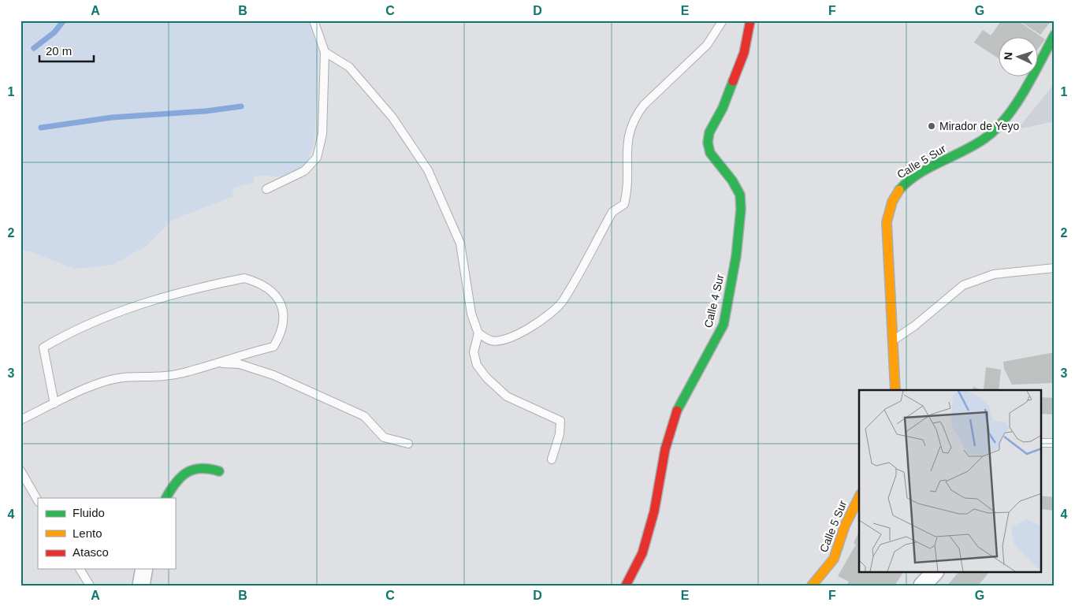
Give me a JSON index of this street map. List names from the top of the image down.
{
  "streets": {
    "street": ["Calle 5 Sur", "Calle 4 Sur"]
  },
  "places": ["Mirador de Yeyo"],
  "legend": ["Fluido", "Lento", "Atasco"],
  "scale_bar": "20 m",
  "north": "left",
  "grid": {
    "columns": [
      "A",
      "B",
      "C",
      "D",
      "E",
      "F",
      "G"
    ],
    "rows": [
      "1",
      "2",
      "3",
      "4"
    ]
  }
}
